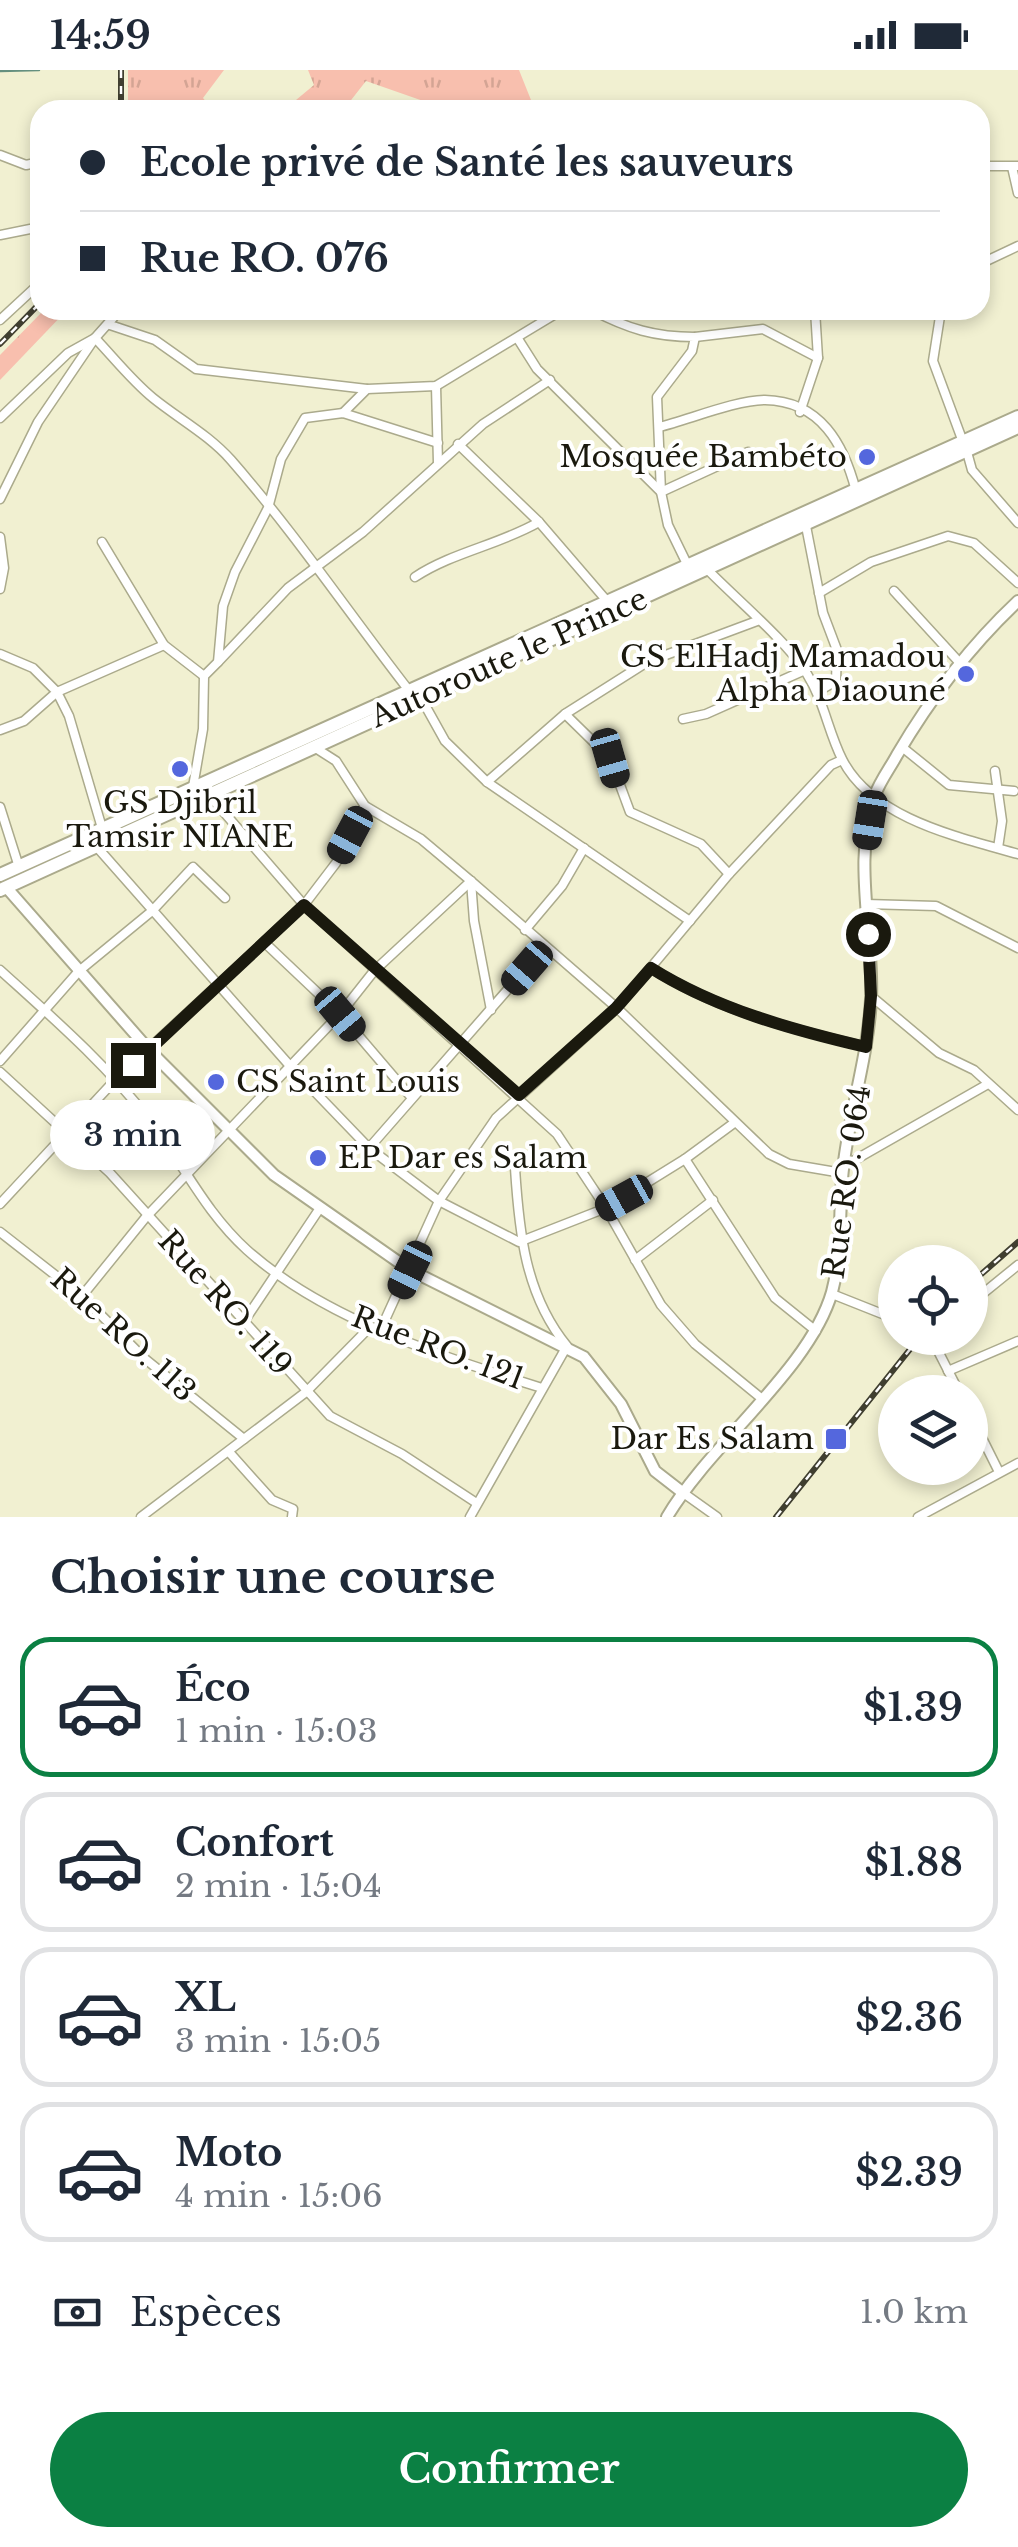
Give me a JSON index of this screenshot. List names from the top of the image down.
{
  "streets": {
    "main road": ["Autoroute le Prince"],
    "street": [
      "Rue RO. 064",
      "Rue RO. 119",
      "Rue RO. 113",
      "Rue RO. 121"
    ]
  },
  "places": {
    "other": [
      "Mosquée Bambéto",
      "GS ElHadj Mamadou Alpha Diaouné",
      "GS Djibril Tamsir NIANE",
      "CS Saint Louis",
      "EP Dar es Salam"
    ],
    "transit": ["Dar Es Salam"]
  },
  "page": {
    "status": "14:59",
    "banner": ["Ecole privé de Santé les sauveurs", "Rue RO. 076"],
    "bubble": "3 min",
    "heading": "Choisir une course",
    "list": [
      {
        "name": "Éco",
        "note": "1 min · 15:03",
        "value": "$1.39"
      },
      {
        "name": "Confort",
        "note": "2 min · 15:04",
        "value": "$1.88"
      },
      {
        "name": "XL",
        "note": "3 min · 15:05",
        "value": "$2.36"
      },
      {
        "name": "Moto",
        "note": "4 min · 15:06",
        "value": "$2.39"
      }
    ],
    "pay": ["Espèces", "1.0 km"],
    "buttons": "Confirmer"
  }
}
